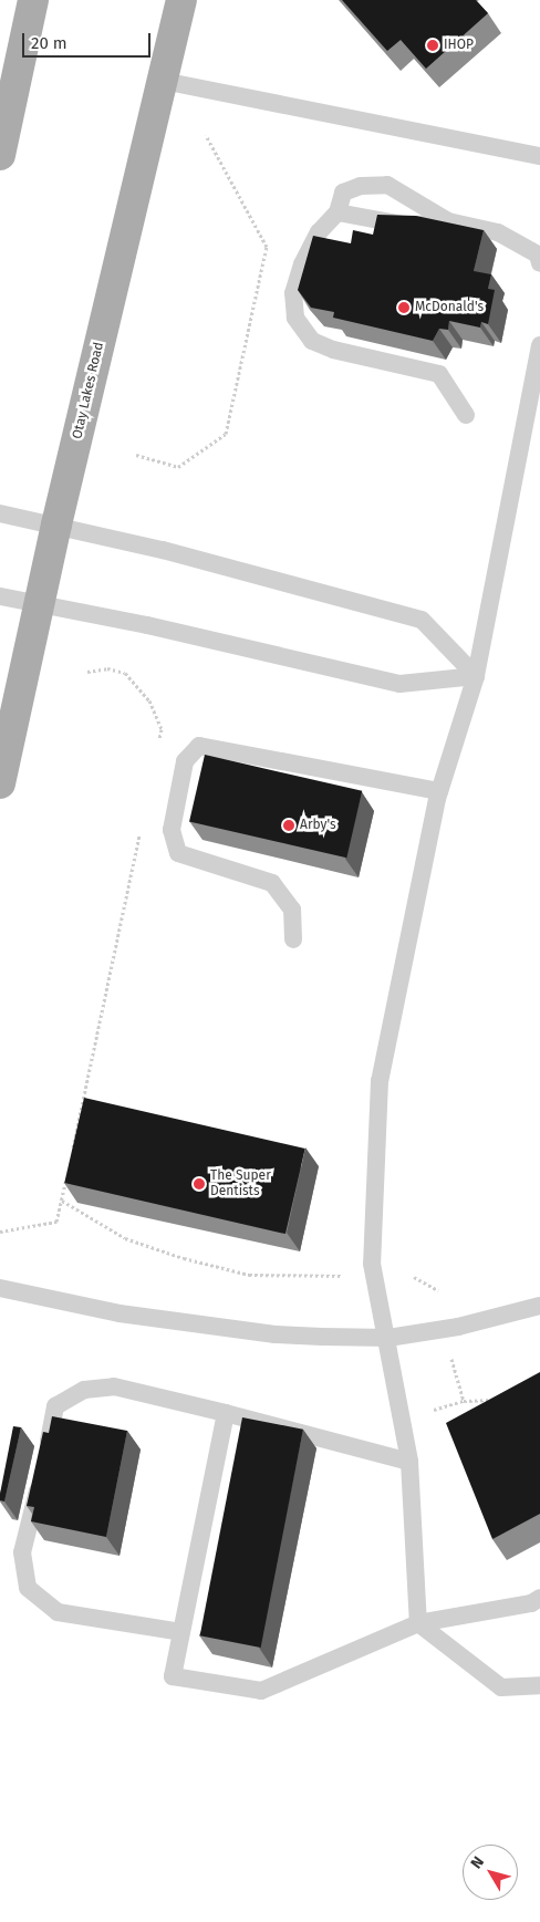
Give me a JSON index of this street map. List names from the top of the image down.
{
  "streets": {
    "main road": ["Otay Lakes Road"]
  },
  "places": [
    "IHOP",
    "McDonald's",
    "Arby's",
    "The Super Dentists"
  ],
  "scale_bar": "20 m",
  "north": "top left"
}
